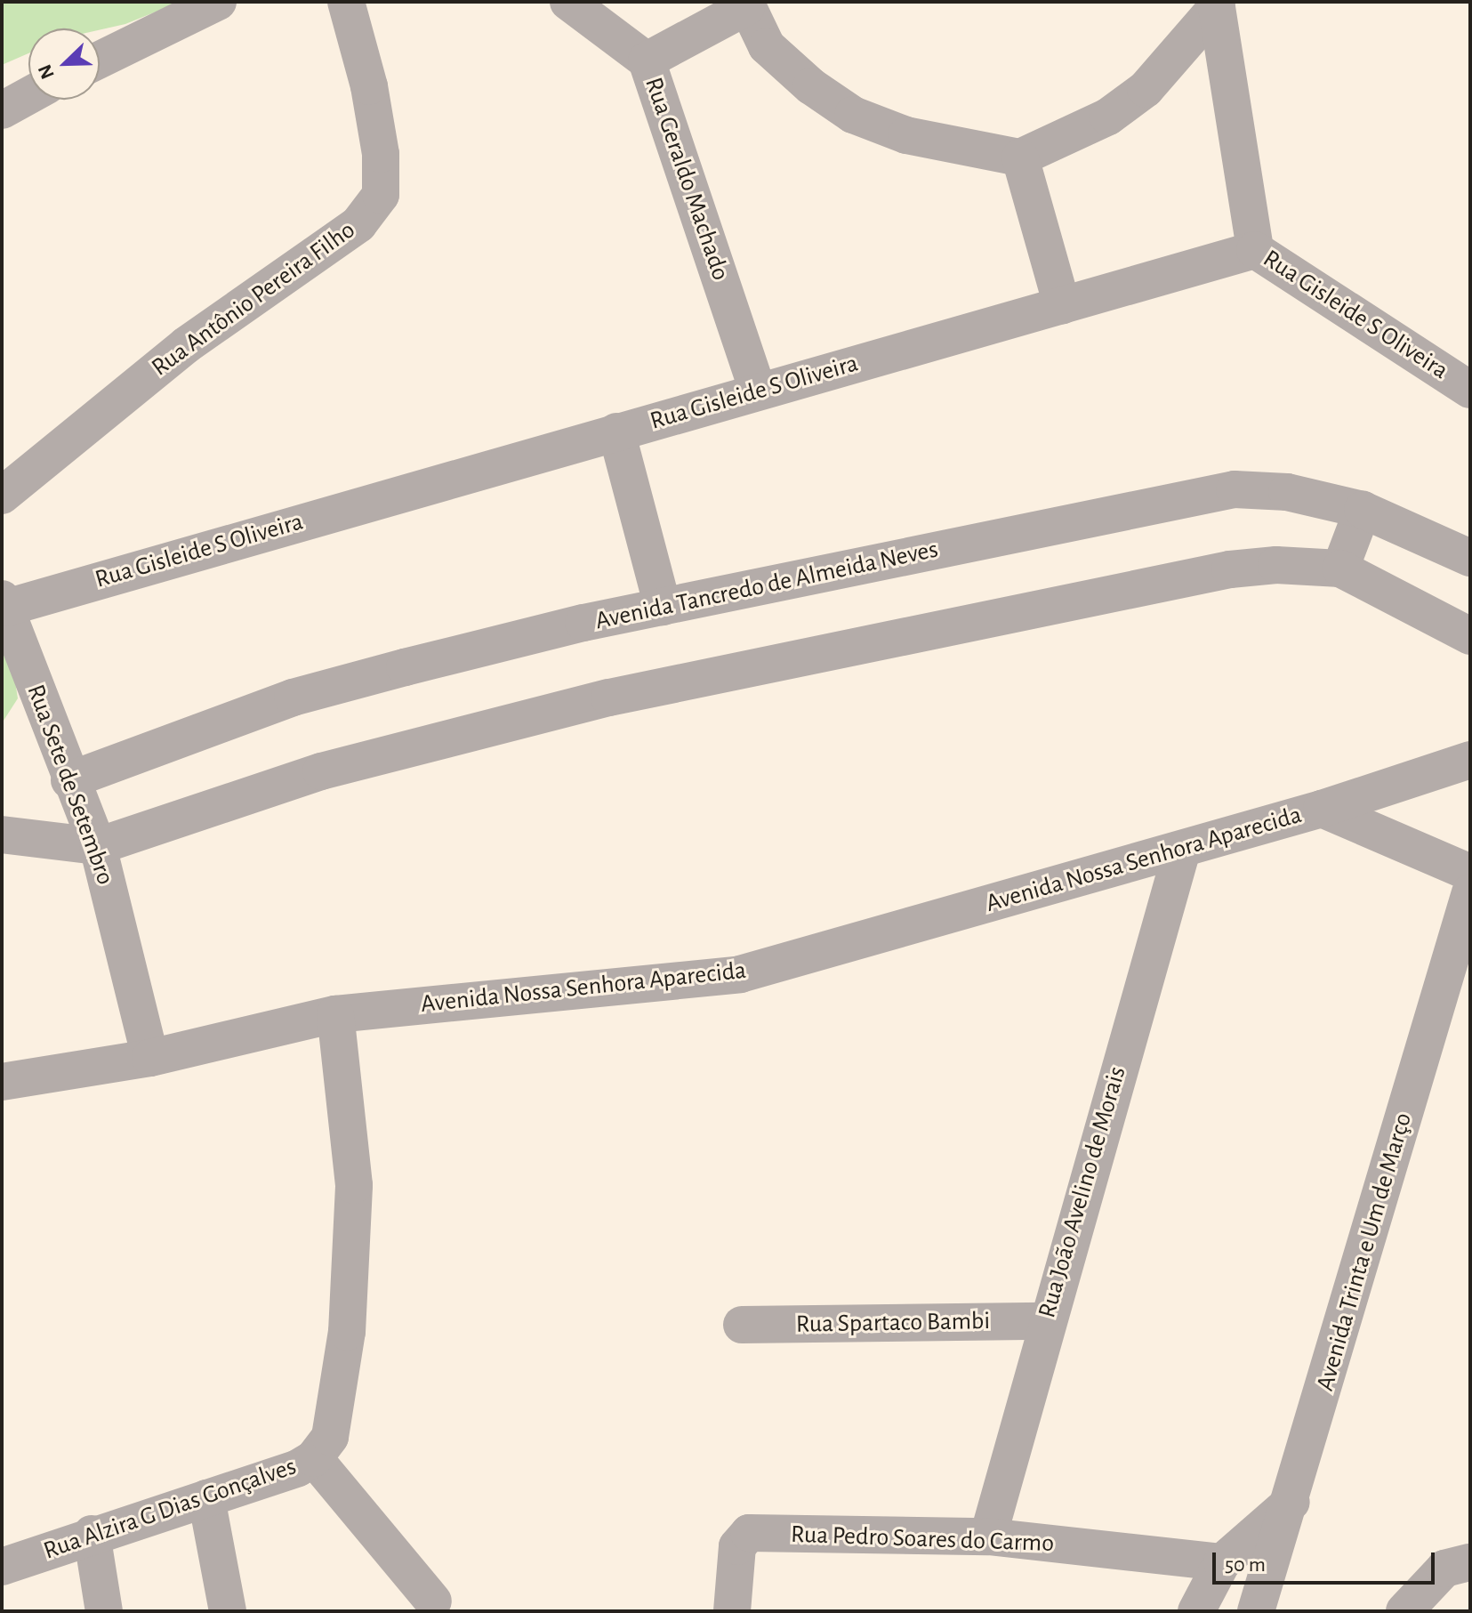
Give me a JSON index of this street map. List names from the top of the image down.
{
  "streets": {
    "street": [
      "Rua Geraldo Machado",
      "Rua Antônio Pereira Filho",
      "Rua Gisleide S Oliveira",
      "Avenida Tancredo de Almeida Neves",
      "Rua Sete de Setembro",
      "Avenida Nossa Senhora Aparecida",
      "Rua João Avelino de Morais",
      "Avenida Trinta e Um de Março",
      "Rua Spartaco Bambi",
      "Rua Alzira G Dias Gonçalves",
      "Rua Pedro Soares do Carmo"
    ]
  },
  "crossings": [
    ["Rua Geraldo Machado", "Rua Gisleide S Oliveira"],
    ["Rua Gisleide S Oliveira", "Rua Sete de Setembro"],
    ["Avenida Tancredo de Almeida Neves", "Rua Sete de Setembro"],
    ["Rua Sete de Setembro", "Avenida Nossa Senhora Aparecida"],
    ["Avenida Nossa Senhora Aparecida", "Rua João Avelino de Morais"],
    ["Avenida Nossa Senhora Aparecida", "Rua Alzira G Dias Gonçalves"],
    ["Rua João Avelino de Morais", "Rua Spartaco Bambi"],
    ["Rua João Avelino de Morais", "Rua Pedro Soares do Carmo"]
  ],
  "scale_bar": "50 m",
  "north": "bottom left"
}
